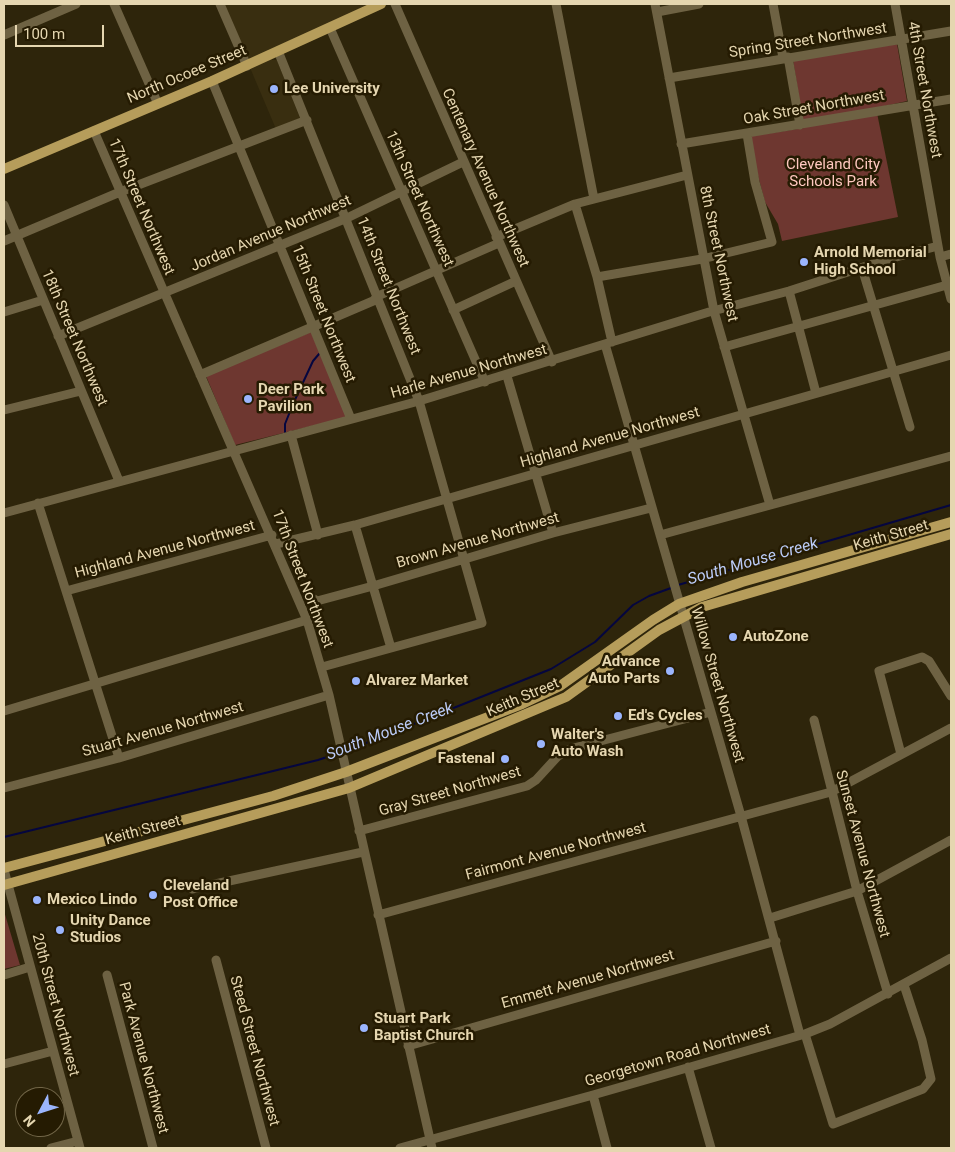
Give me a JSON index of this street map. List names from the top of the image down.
{
  "streets": {
    "main road": ["North Ocoee Street", "Keith Street"],
    "street": [
      "Spring Street Northwest",
      "4th Street Northwest",
      "Oak Street Northwest",
      "Centenary Avenue Northwest",
      "13th Street Northwest",
      "17th Street Northwest",
      "Jordan Avenue Northwest",
      "8th Street Northwest",
      "14th Street Northwest",
      "15th Street Northwest",
      "18th Street Northwest",
      "Harle Avenue Northwest",
      "Highland Avenue Northwest",
      "Brown Avenue Northwest",
      "Willow Street Northwest",
      "Stuart Avenue Northwest",
      "Gray Street Northwest",
      "Fairmont Avenue Northwest",
      "Sunset Avenue Northwest",
      "Emmett Avenue Northwest",
      "20th Street Northwest",
      "Steed Street Northwest",
      "Georgetown Road Northwest",
      "Park Avenue Northwest"
    ]
  },
  "crossings": [
    ["Spring Street Northwest", "4th Street Northwest"],
    ["Spring Street Northwest", "8th Street Northwest"],
    ["North Ocoee Street", "13th Street Northwest"],
    ["North Ocoee Street", "17th Street Northwest"],
    ["North Ocoee Street", "14th Street Northwest"],
    ["North Ocoee Street", "15th Street Northwest"],
    ["4th Street Northwest", "Oak Street Northwest"],
    ["4th Street Northwest", "Harle Avenue Northwest"],
    ["Oak Street Northwest", "8th Street Northwest"],
    ["Centenary Avenue Northwest", "Jordan Avenue Northwest"],
    ["Centenary Avenue Northwest", "Harle Avenue Northwest"],
    ["13th Street Northwest", "Jordan Avenue Northwest"],
    ["13th Street Northwest", "Harle Avenue Northwest"],
    ["17th Street Northwest", "Jordan Avenue Northwest"],
    ["17th Street Northwest", "Harle Avenue Northwest"],
    ["17th Street Northwest", "Highland Avenue Northwest"],
    ["17th Street Northwest", "Keith Street"],
    ["17th Street Northwest", "Stuart Avenue Northwest"],
    ["17th Street Northwest", "Gray Street Northwest"],
    ["17th Street Northwest", "Fairmont Avenue Northwest"],
    ["17th Street Northwest", "Emmett Avenue Northwest"],
    ["17th Street Northwest", "Georgetown Road Northwest"],
    ["Jordan Avenue Northwest", "14th Street Northwest"],
    ["Jordan Avenue Northwest", "15th Street Northwest"],
    ["Jordan Avenue Northwest", "18th Street Northwest"],
    ["8th Street Northwest", "Harle Avenue Northwest"],
    ["8th Street Northwest", "Highland Avenue Northwest"],
    ["14th Street Northwest", "Harle Avenue Northwest"],
    ["14th Street Northwest", "Highland Avenue Northwest"],
    ["14th Street Northwest", "Brown Avenue Northwest"],
    ["15th Street Northwest", "Harle Avenue Northwest"],
    ["18th Street Northwest", "Harle Avenue Northwest"],
    ["Harle Avenue Northwest", "Willow Street Northwest"],
    ["Highland Avenue Northwest", "Willow Street Northwest"],
    ["Keith Street", "Willow Street Northwest"],
    ["Keith Street", "20th Street Northwest"],
    ["Brown Avenue Northwest", "Willow Street Northwest"],
    ["Willow Street Northwest", "Gray Street Northwest"],
    ["Willow Street Northwest", "Fairmont Avenue Northwest"],
    ["Willow Street Northwest", "Emmett Avenue Northwest"],
    ["Willow Street Northwest", "Georgetown Road Northwest"],
    ["Fairmont Avenue Northwest", "Sunset Avenue Northwest"],
    ["Sunset Avenue Northwest", "Georgetown Road Northwest"]
  ],
  "water": ["South Mouse Creek"],
  "parks": ["Cleveland City Schools Park"],
  "places": [
    "Lee University",
    "Arnold Memorial High School",
    "Deer Park Pavilion",
    "AutoZone",
    "Advance Auto Parts",
    "Alvarez Market",
    "Ed's Cycles",
    "Walter's Auto Wash",
    "Fastenal",
    "Cleveland Post Office",
    "Mexico Lindo",
    "Unity Dance Studios",
    "Stuart Park Baptist Church"
  ],
  "scale_bar": "100 m",
  "north": "bottom left"
}
